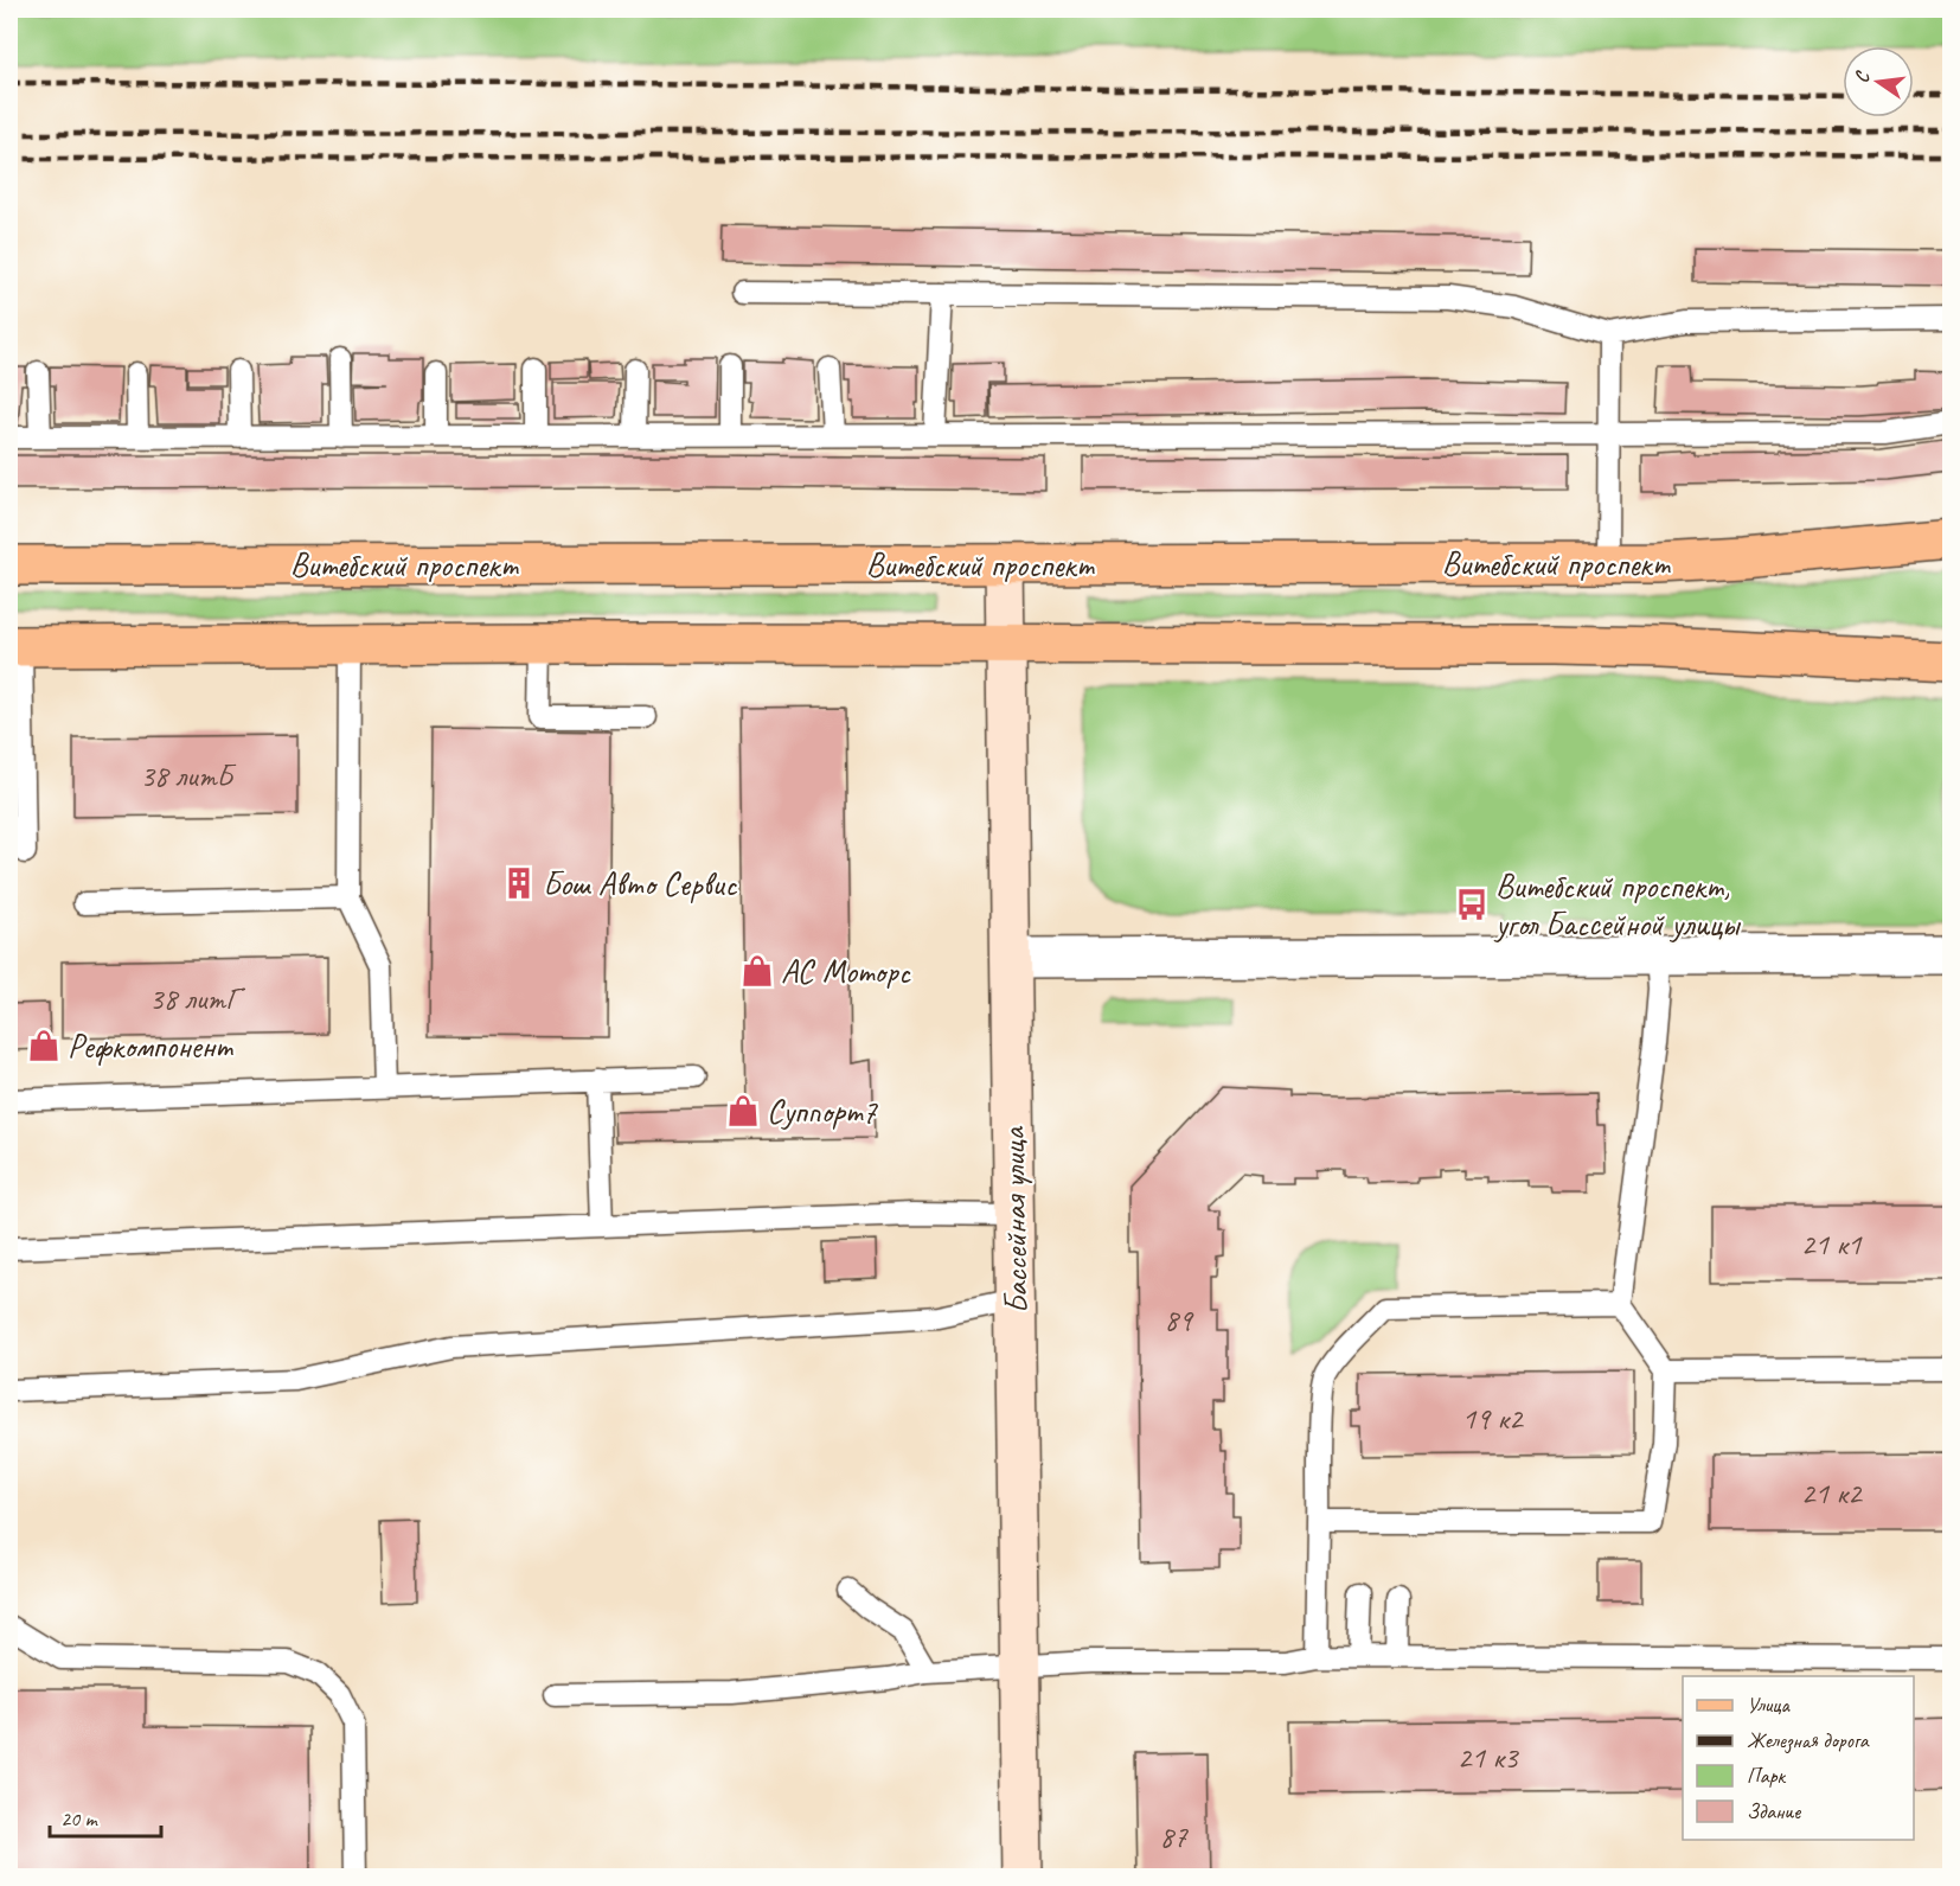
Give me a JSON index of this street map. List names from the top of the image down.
{
  "streets": {
    "main road": ["Витебский проспект"],
    "street": ["Бассейная улица"]
  },
  "crossings": [
    ["Витебский проспект", "Бассейная улица"]
  ],
  "places": {
    "building": ["Бош Авто Сервис"],
    "bus stop": ["Витебский проспект, угол Бассейной улицы"],
    "shop": ["АС Моторс", "Рефкомпонент", "Суппорт7"]
  },
  "house_numbers": [
    "38 литБ",
    "38 литГ",
    "21 к1",
    "89",
    "19 к2",
    "21 к2",
    "21 к3",
    "87"
  ],
  "legend": [
    "Улица",
    "Железная дорога",
    "Парк",
    "Здание"
  ],
  "scale_bar": "20 m",
  "north": "left"
}
